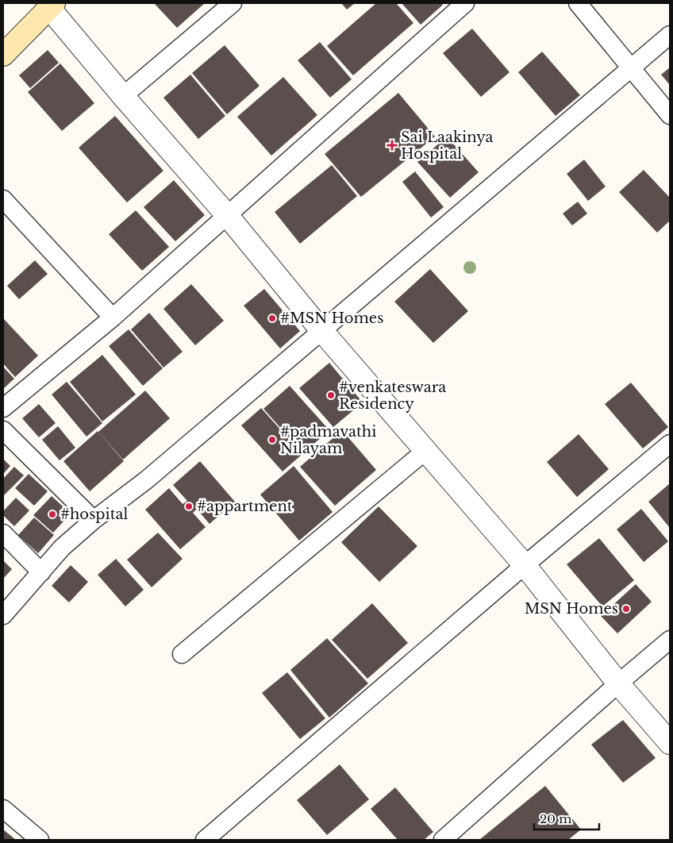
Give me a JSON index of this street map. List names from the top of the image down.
{
  "places": {
    "health": ["Sai Laakinya Hospital"],
    "other": [
      "#MSN Homes",
      "#venkateswara Residency",
      "#padmavathi Nilayam",
      "#appartment",
      "#hospital",
      "MSN Homes"
    ]
  },
  "scale_bar": "20 m"
}
